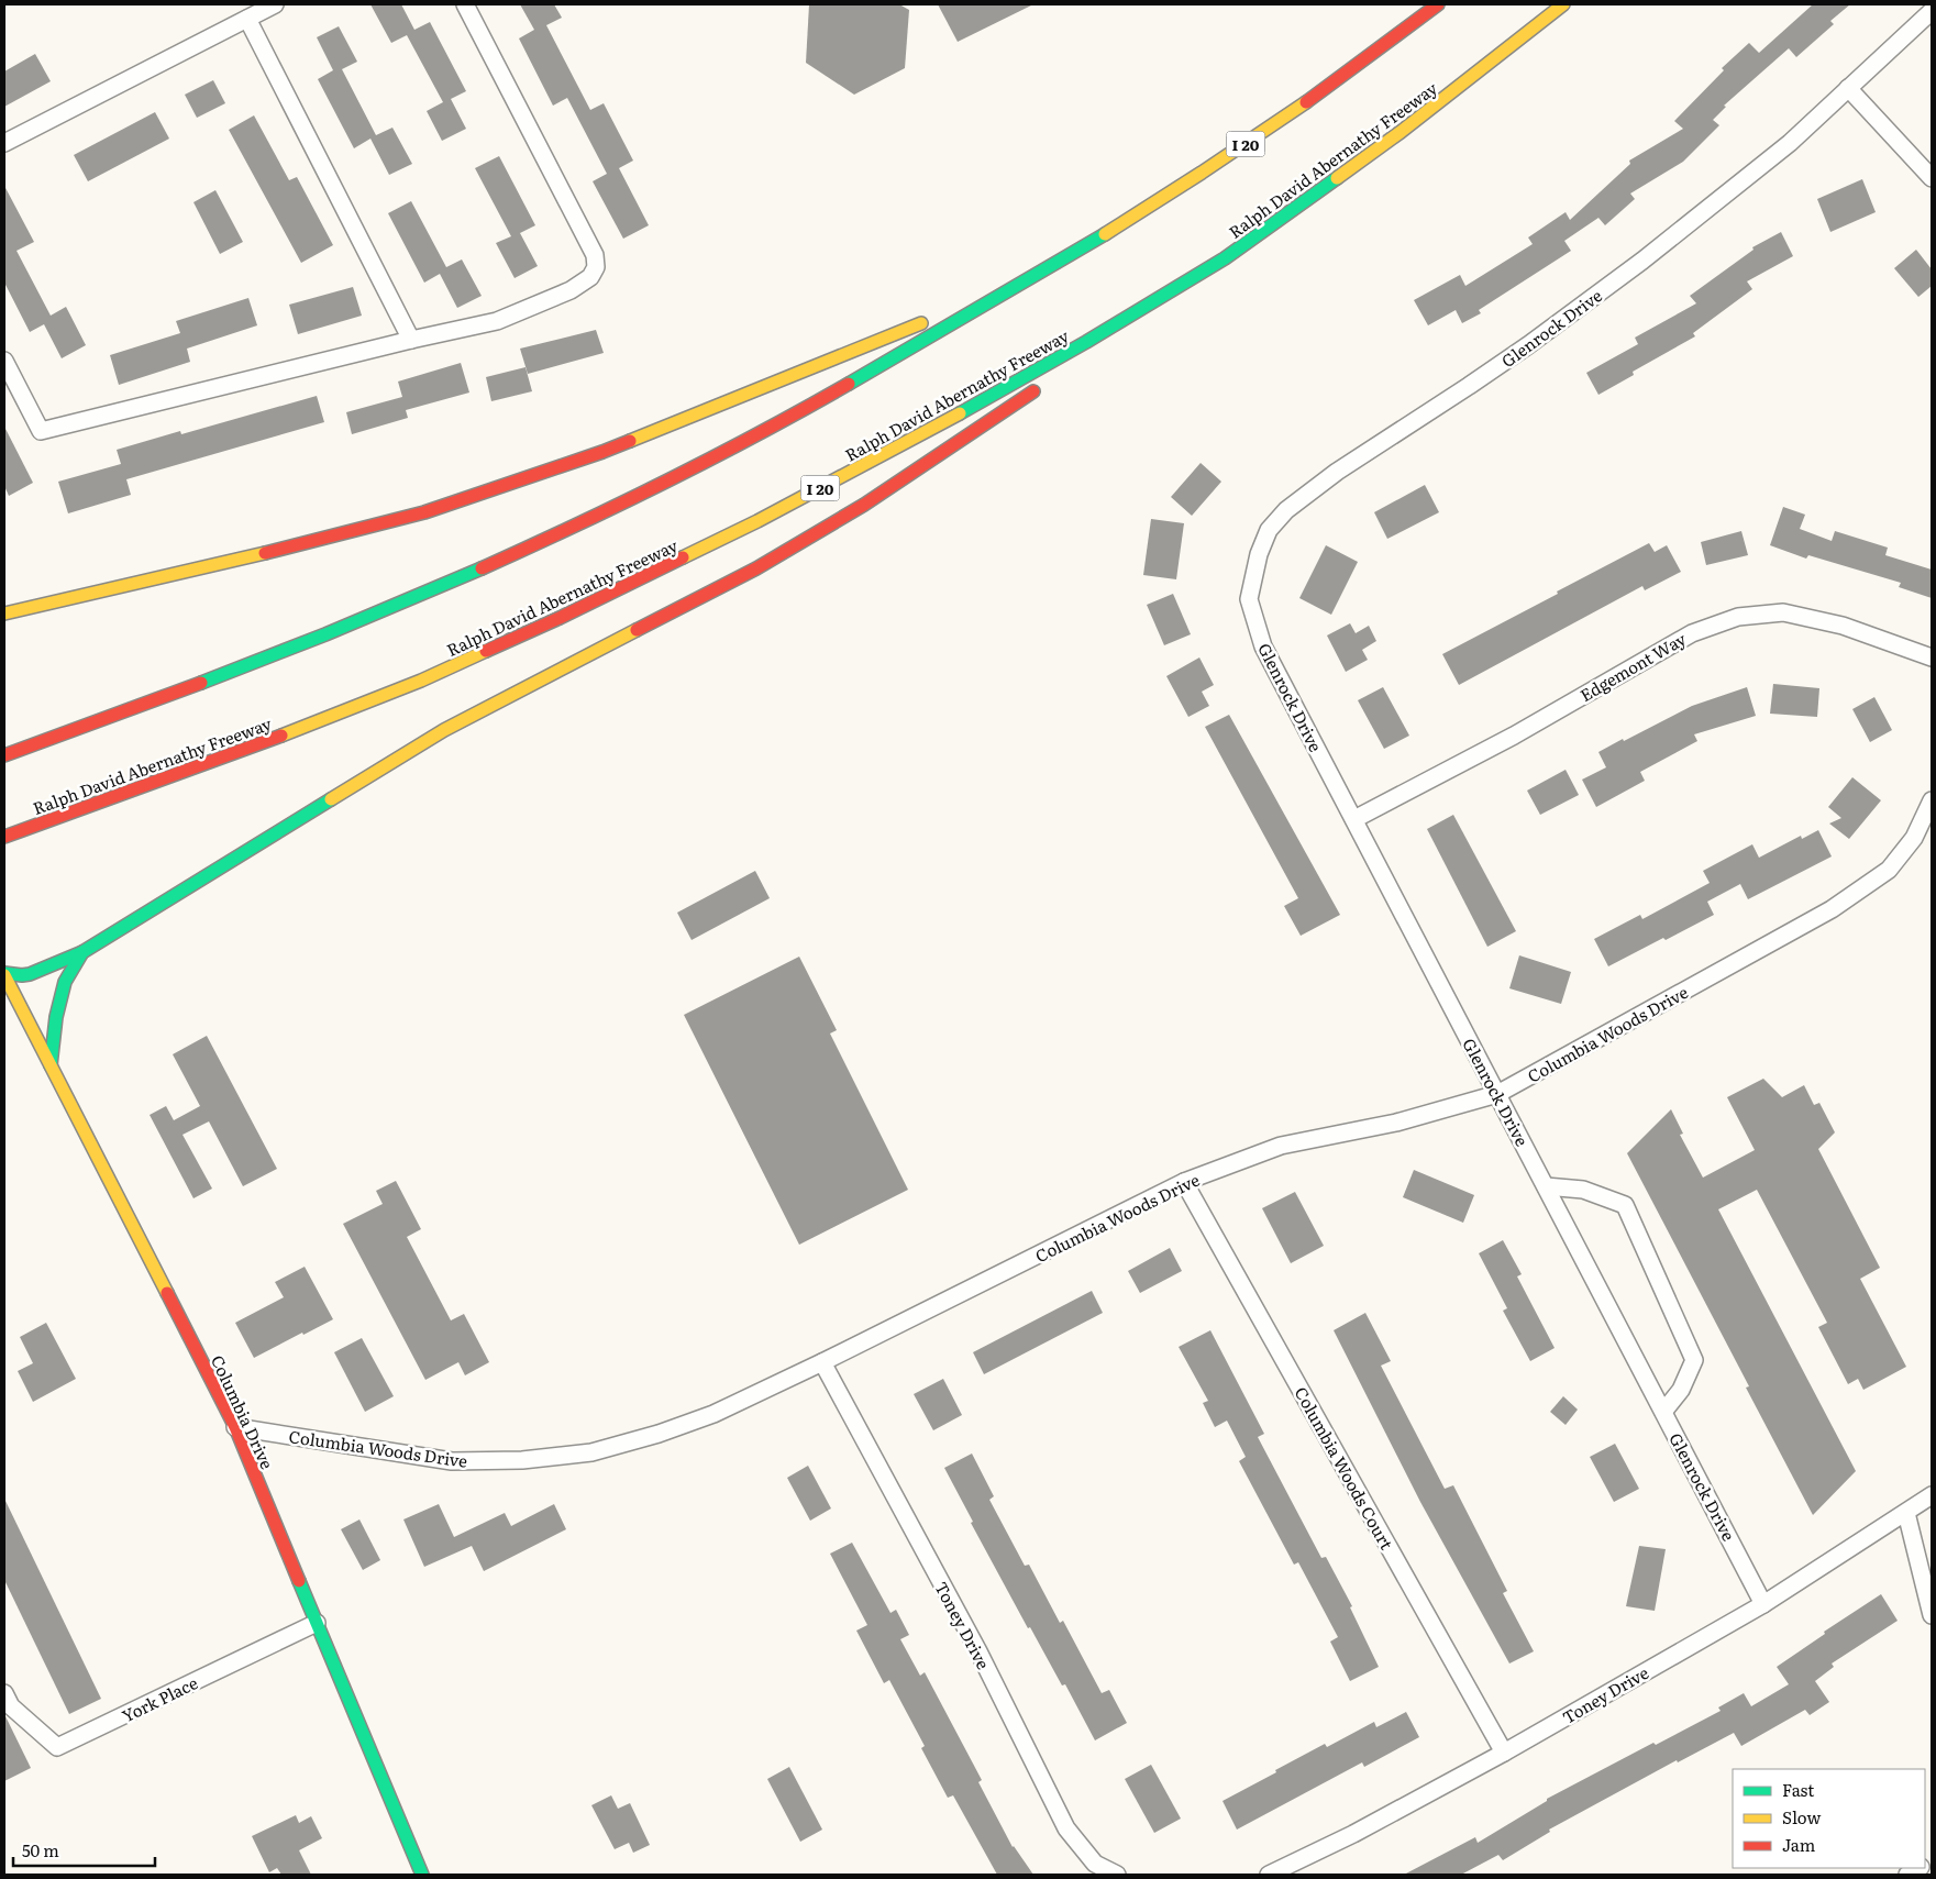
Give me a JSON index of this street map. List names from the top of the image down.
{
  "streets": {
    "main road": ["I 20", "Ralph David Abernathy Freeway", "Columbia Drive"],
    "street": [
      "Glenrock Drive",
      "Edgemont Way",
      "Columbia Woods Drive",
      "Columbia Woods Court",
      "Toney Drive",
      "York Place"
    ]
  },
  "crossings": [
    ["Glenrock Drive", "Edgemont Way"],
    ["Glenrock Drive", "Columbia Woods Drive"],
    ["Glenrock Drive", "Toney Drive"],
    ["Columbia Woods Drive", "Columbia Drive"],
    ["Columbia Woods Drive", "Columbia Woods Court"],
    ["Columbia Woods Drive", "Toney Drive"],
    ["Columbia Drive", "York Place"],
    ["Columbia Woods Court", "Toney Drive"]
  ],
  "legend": ["Fast", "Slow", "Jam"],
  "scale_bar": "50 m"
}
